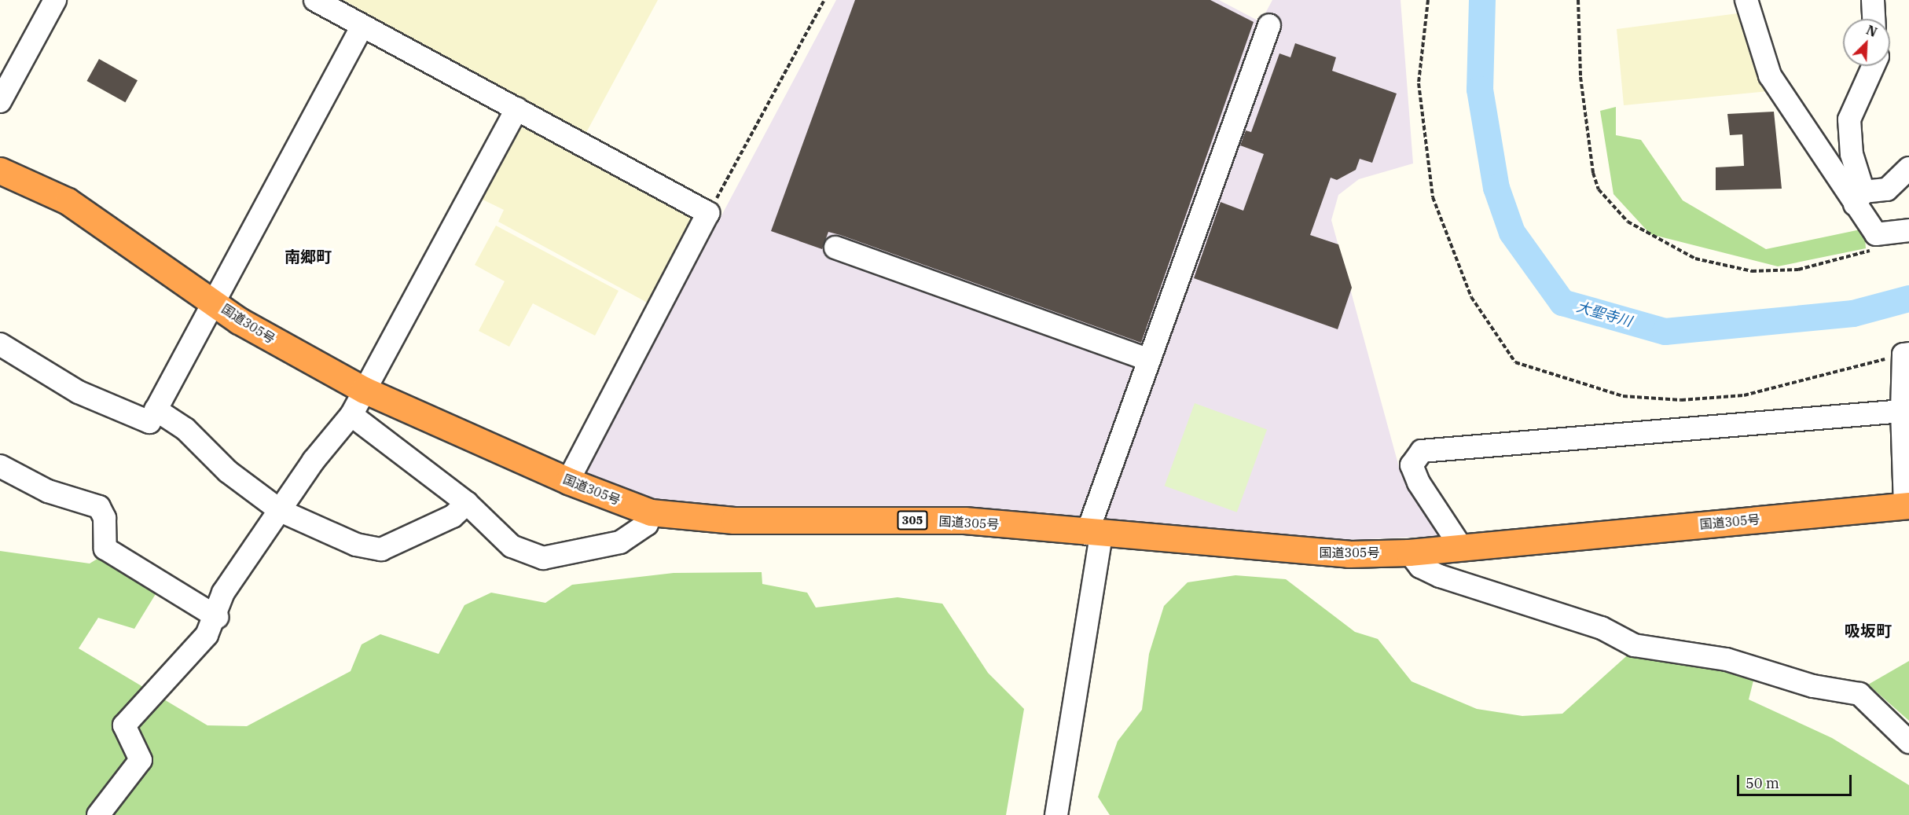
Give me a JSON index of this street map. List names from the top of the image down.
{
  "streets": {
    "highway": ["国道305号", "305"]
  },
  "districts": ["南郷町", "吸坂町"],
  "water": ["大聖寺川"],
  "scale_bar": "50 m",
  "north": "top right"
}
